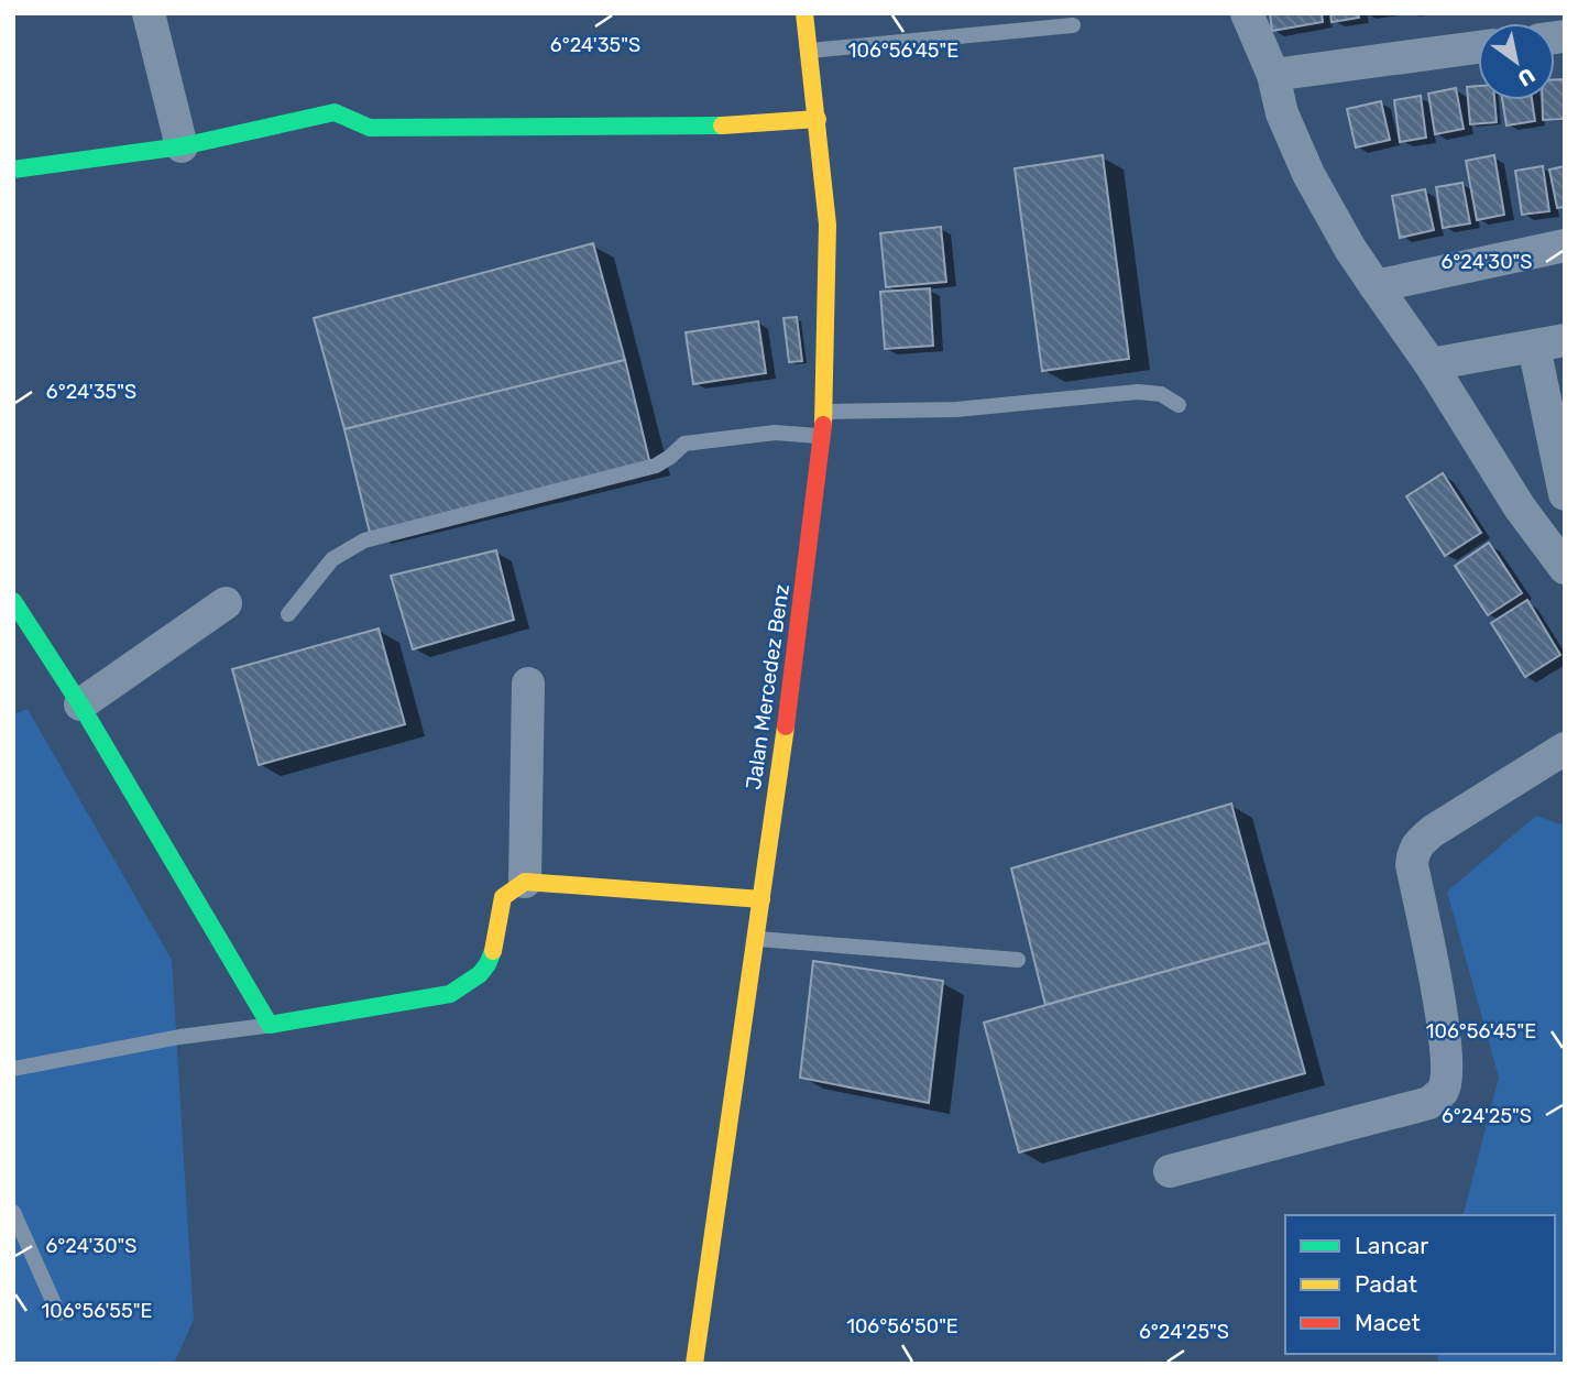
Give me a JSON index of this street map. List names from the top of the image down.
{
  "streets": {
    "street": ["Jalan Mercedez Benz"]
  },
  "legend": ["Lancar", "Padat", "Macet"],
  "north": "bottom right",
  "coordinates": [
    "6°24'35\"S",
    "106°56'45\"E",
    "6°24'30\"S",
    "6°24'25\"S",
    "106°56'55\"E",
    "106°56'50\"E"
  ]
}
